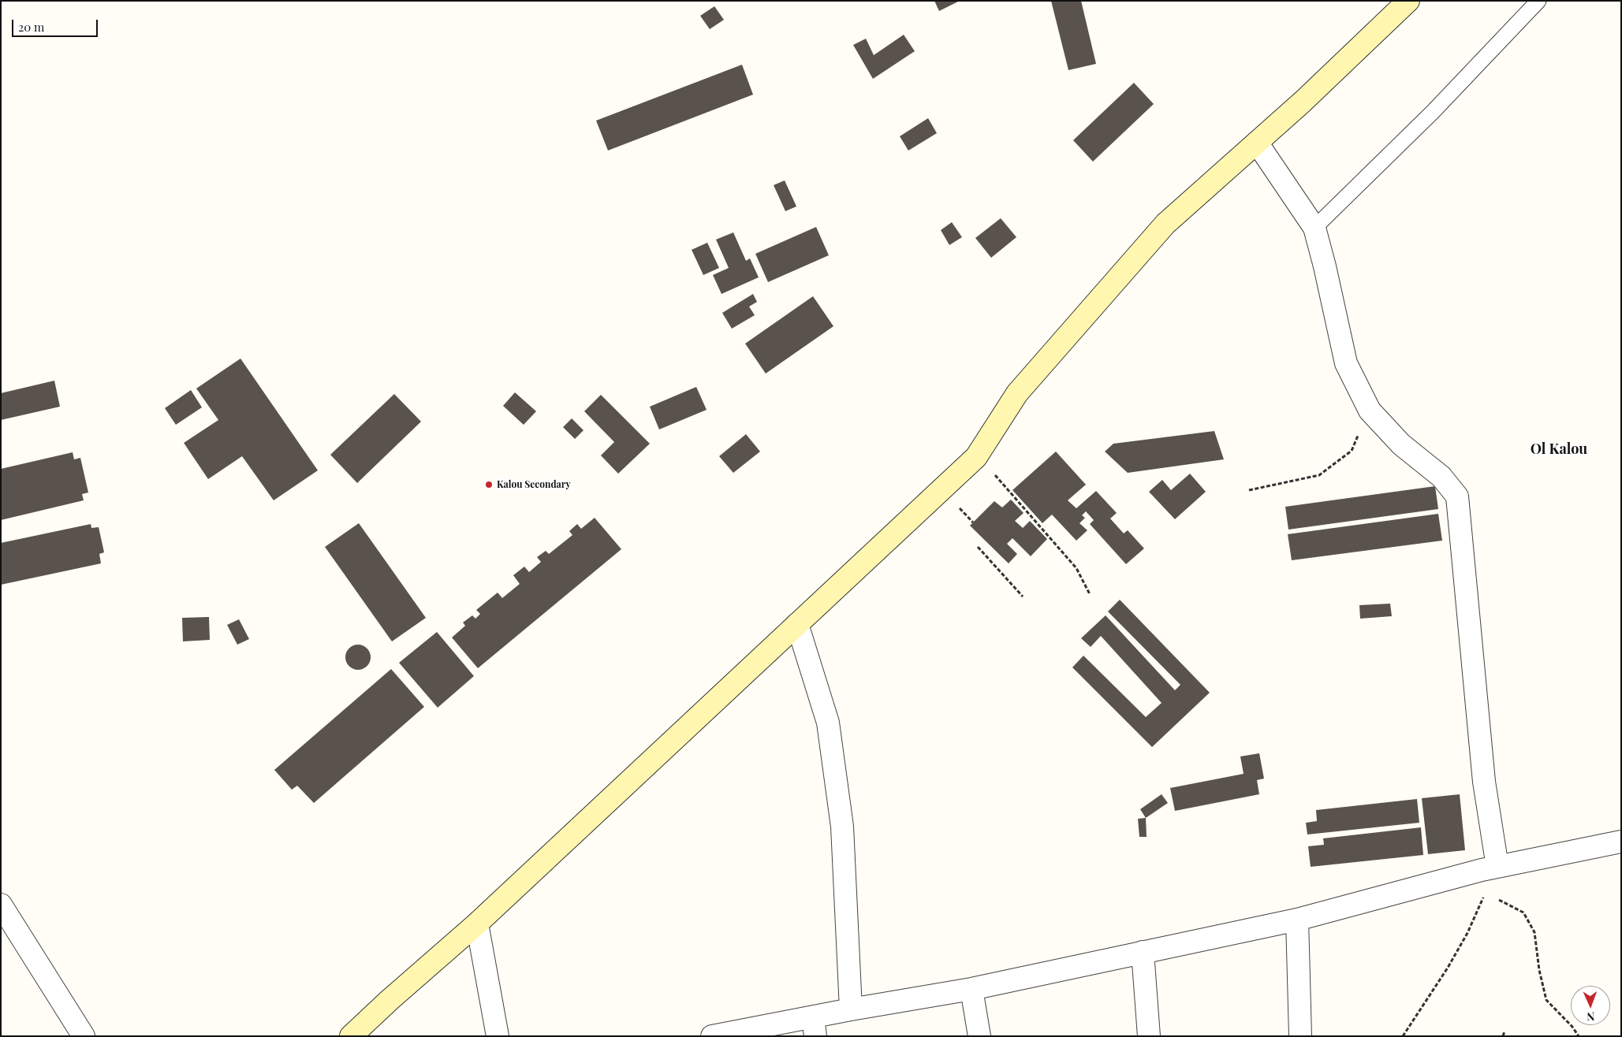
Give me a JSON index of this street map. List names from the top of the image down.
{
  "districts": ["Ol Kalou"],
  "places": ["Kalou Secondary"],
  "scale_bar": "20 m",
  "north": "bottom"
}
